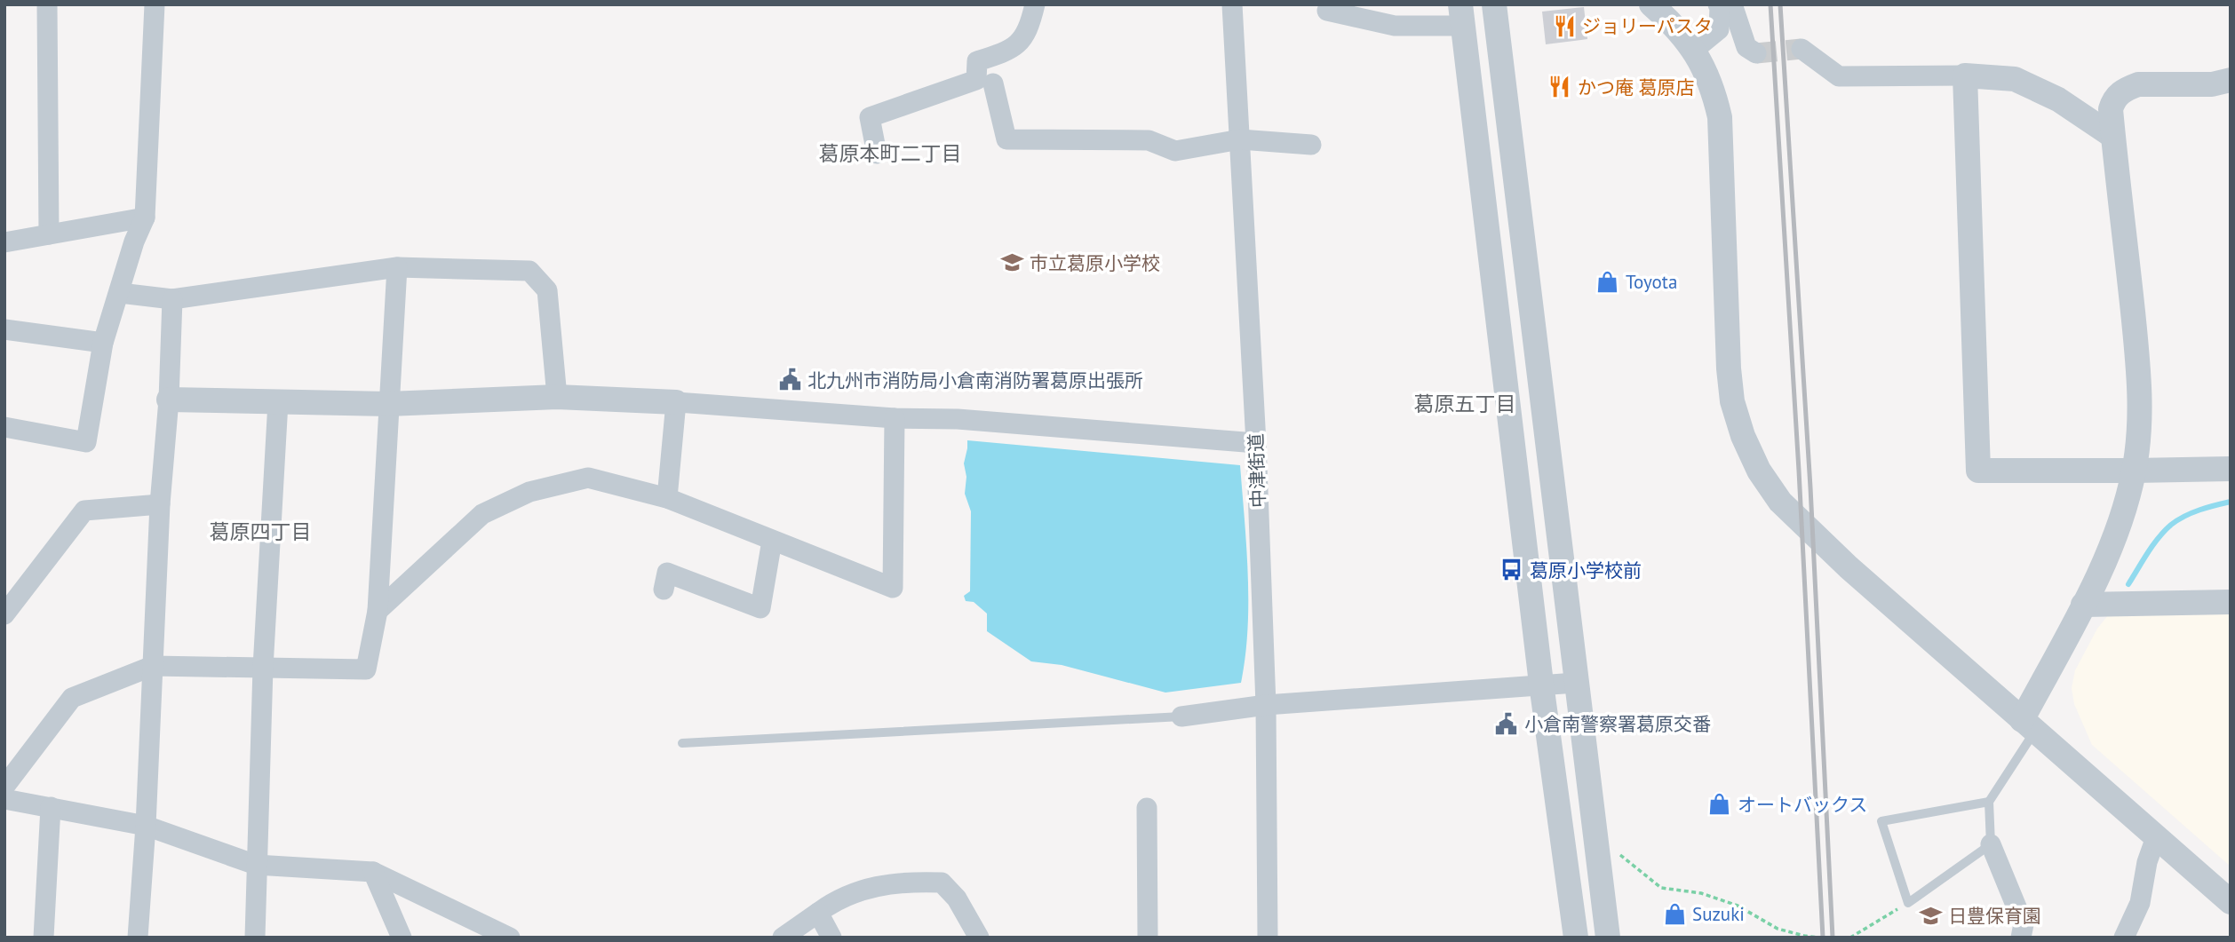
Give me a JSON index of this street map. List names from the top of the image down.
{
  "streets": {
    "street": ["中津街道"]
  },
  "districts": ["葛原本町二丁目", "葛原五丁目", "葛原四丁目"],
  "places": {
    "restaurant": ["ジョリーパスタ", "かつ庵 葛原店"],
    "school or university": ["市立葛原小学校", "日豊保育園"],
    "shop": ["Toyota", "オートバックス", "Suzuki"],
    "public building": ["北九州市消防局小倉南消防署葛原出張所", "小倉南警察署葛原交番"],
    "bus stop": ["葛原小学校前"]
  }
}
